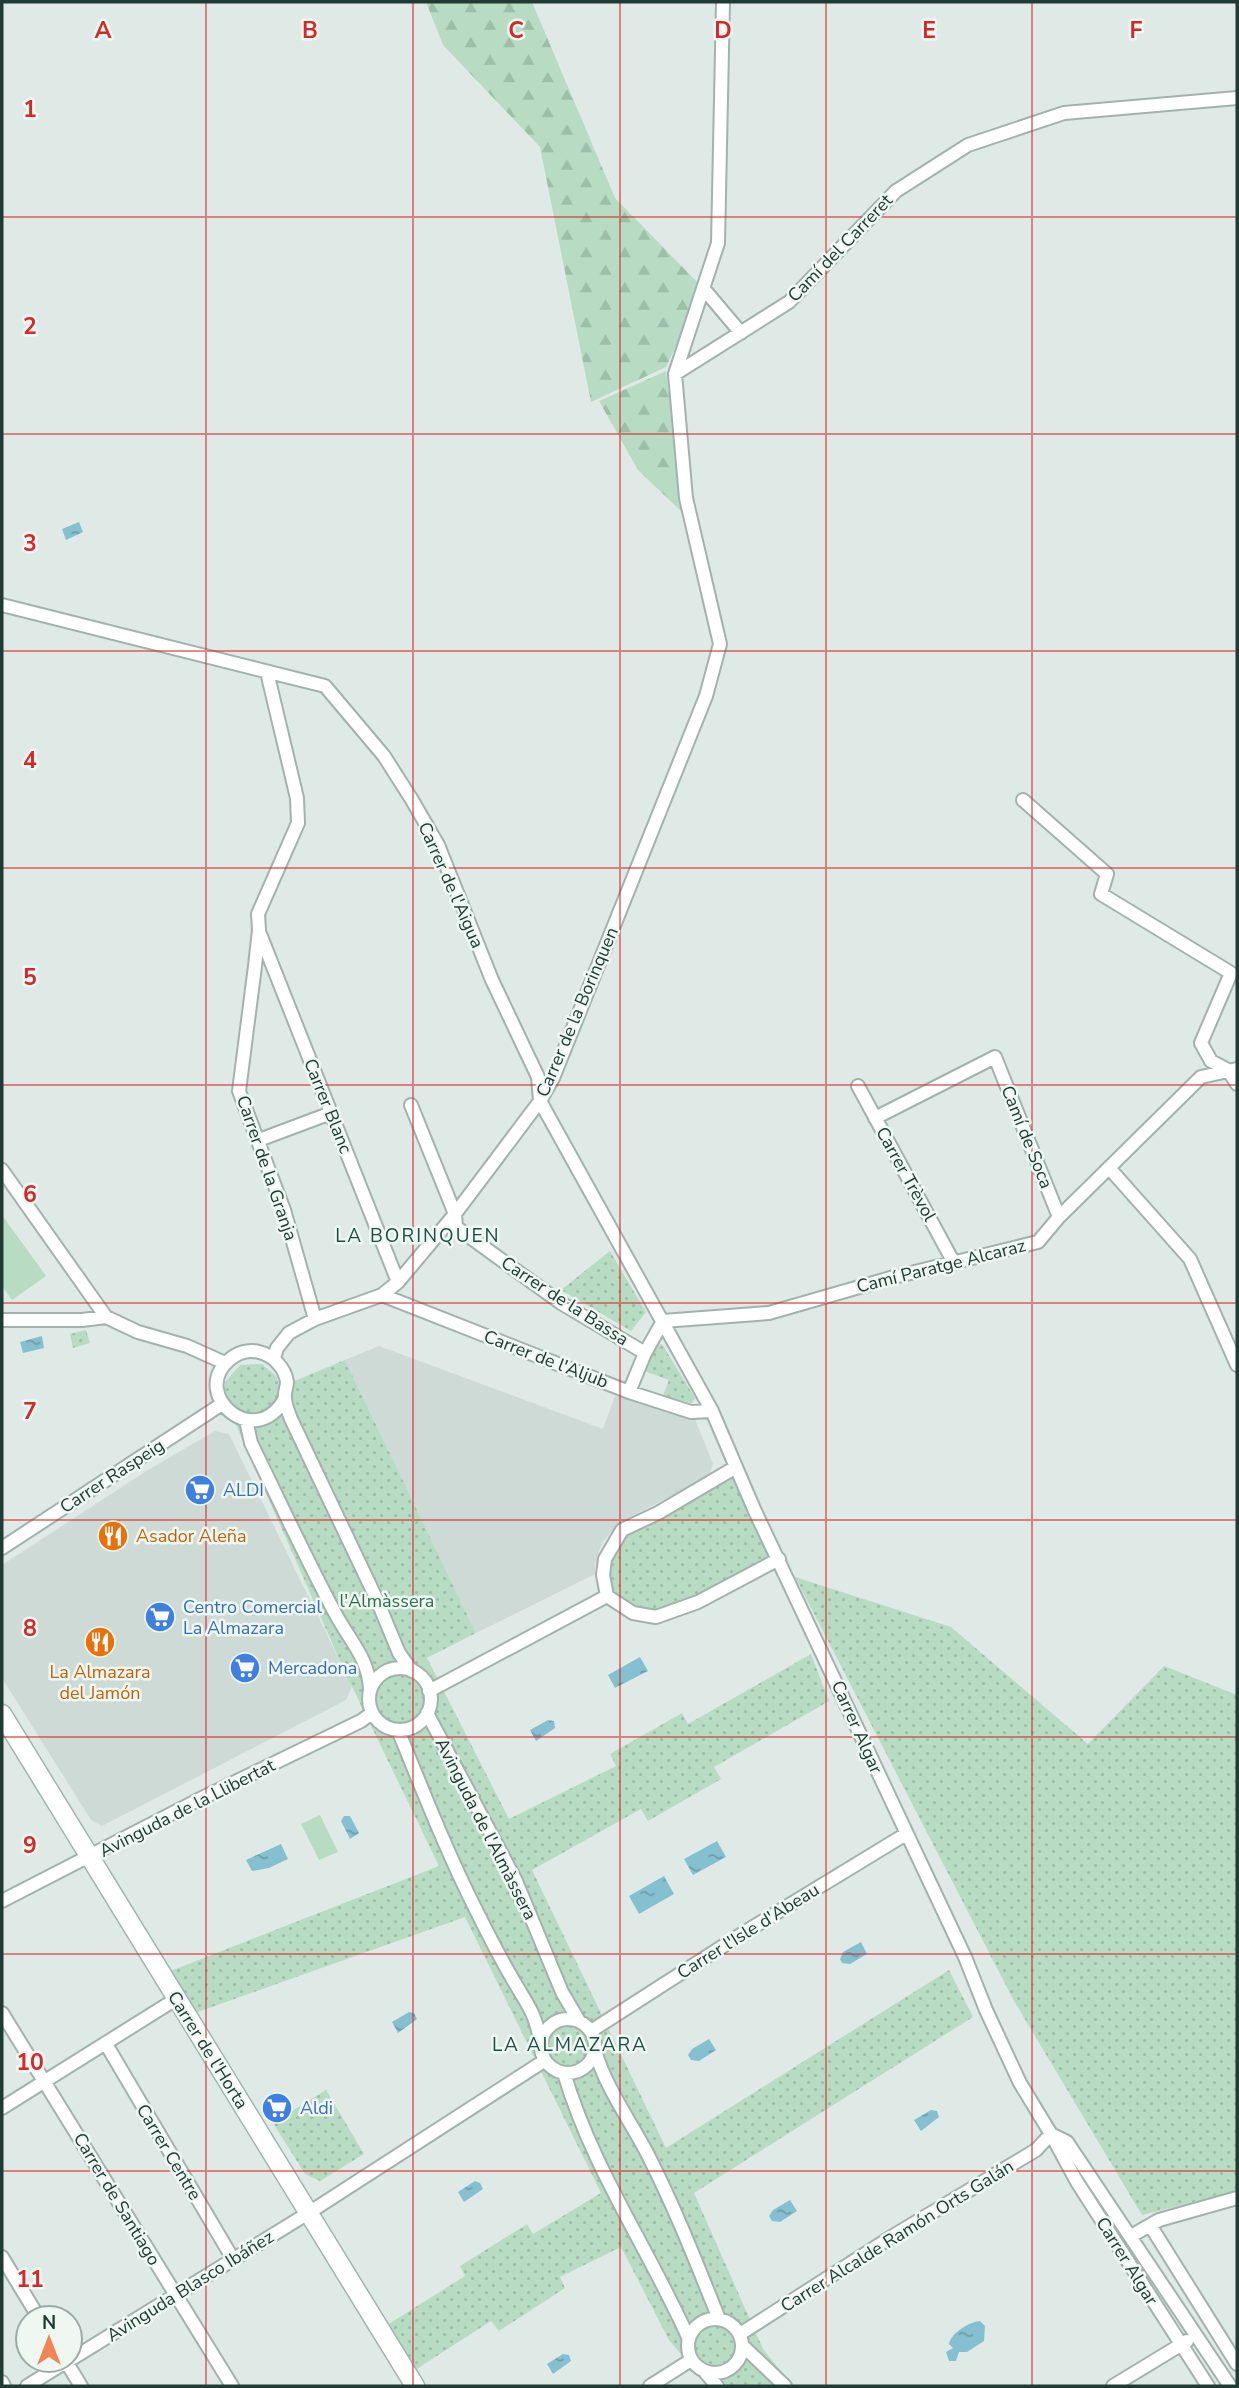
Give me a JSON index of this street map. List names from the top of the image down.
{
  "streets": {
    "street": [
      "Camí del Carreret",
      "Carrer de l'Aigua",
      "Carrer de la Borinquen",
      "Carrer Blanc",
      "Camí de Soca",
      "Carrer de la Granja",
      "Carrer Trèvol",
      "Camí Paratge Alcaraz",
      "Carrer de la Bassa",
      "Carrer de l'Aljub",
      "Carrer Raspeig",
      "Carrer Algar",
      "Avinguda de la Llibertat",
      "Avinguda de l'Almàssera",
      "Carrer l'Isle d'Abeau",
      "Carrer de l'Horta",
      "Carrer Centre",
      "Carrer de Santiago",
      "Carrer Alcalde Ramón Orts Galán",
      "Avinguda Blasco Ibáñez"
    ]
  },
  "crossings": [
    ["Camí del Carreret", "Carrer de la Borinquen"],
    ["Carrer de l'Aigua", "Carrer de la Borinquen"],
    ["Carrer de l'Aigua", "Carrer de la Granja"],
    ["Carrer de l'Aigua", "Camí Paratge Alcaraz"],
    ["Carrer de l'Aigua", "Carrer Algar"],
    ["Carrer de la Borinquen", "Carrer Blanc"],
    ["Carrer de la Borinquen", "Carrer de la Granja"],
    ["Carrer de la Borinquen", "Carrer de la Bassa"],
    ["Carrer de la Borinquen", "Carrer de l'Aljub"],
    ["Carrer de la Borinquen", "Carrer Raspeig"],
    ["Carrer Blanc", "Carrer de la Granja"],
    ["Camí de Soca", "Carrer Trèvol"],
    ["Camí de Soca", "Camí Paratge Alcaraz"],
    ["Carrer Trèvol", "Camí Paratge Alcaraz"],
    ["Camí Paratge Alcaraz", "Carrer Algar"],
    ["Carrer de l'Aljub", "Carrer Algar"],
    ["Carrer Algar", "Carrer l'Isle d'Abeau"],
    ["Carrer Algar", "Carrer Alcalde Ramón Orts Galán"],
    ["Avinguda de la Llibertat", "Avinguda de l'Almàssera"],
    ["Avinguda de la Llibertat", "Carrer de l'Horta"],
    ["Avinguda de l'Almàssera", "Carrer l'Isle d'Abeau"],
    ["Carrer de l'Horta", "Avinguda Blasco Ibáñez"],
    ["Carrer Centre", "Avinguda Blasco Ibáñez"],
    ["Carrer de Santiago", "Avinguda Blasco Ibáñez"]
  ],
  "districts": ["LA BORINQUEN", "LA ALMAZARA"],
  "parks": ["l'Almàssera"],
  "places": {
    "supermarket": [
      "ALDI",
      "Centro Comercial La Almazara",
      "Mercadona",
      "Aldi"
    ],
    "restaurant": ["Asador Aleña", "La Almazara del Jamón"]
  },
  "north": "top",
  "grid": {
    "columns": [
      "A",
      "B",
      "C",
      "D",
      "E",
      "F"
    ],
    "rows": [
      "1",
      "2",
      "3",
      "4",
      "5",
      "6",
      "7",
      "8",
      "9",
      "10",
      "11"
    ]
  }
}
